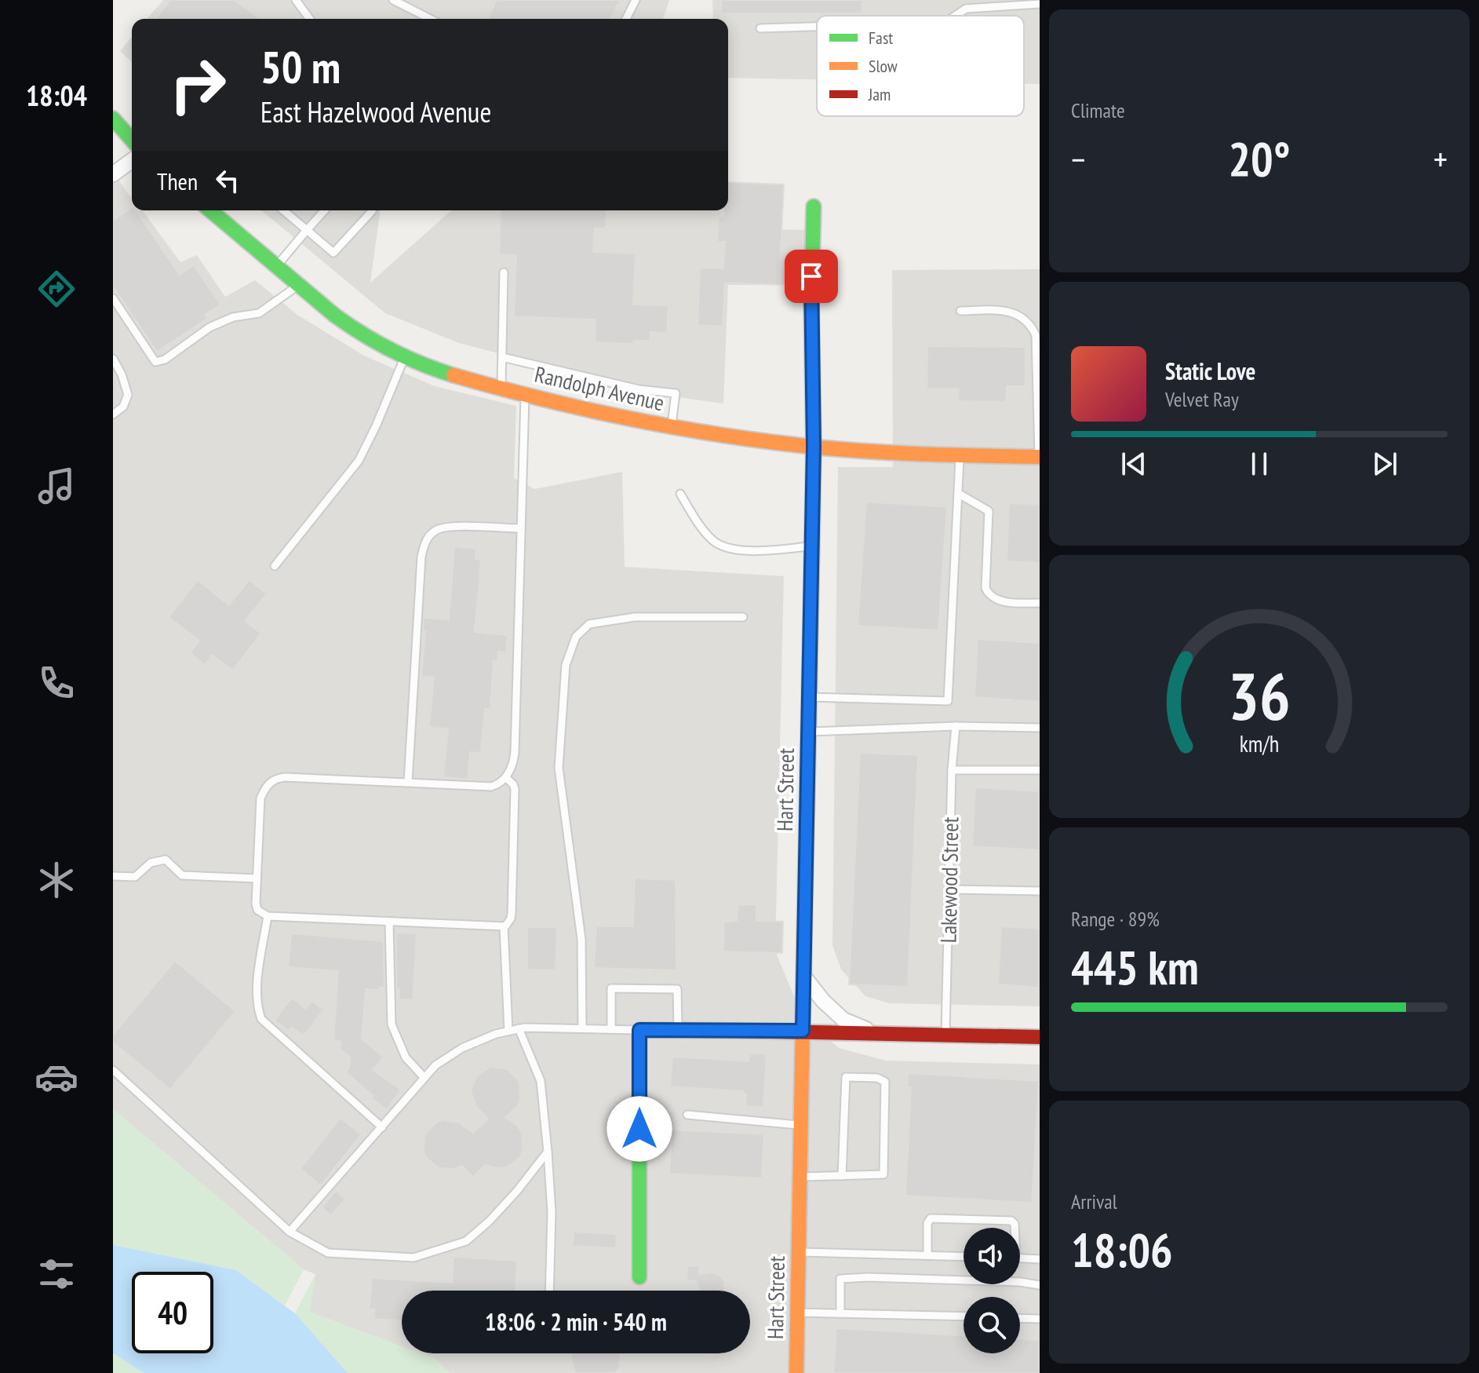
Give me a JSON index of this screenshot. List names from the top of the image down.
{
  "streets": {
    "street": ["Randolph Avenue", "Hart Street"],
    "lane": ["Lakewood Street"]
  },
  "crossings": [
    ["Randolph Avenue", "Hart Street"]
  ],
  "legend": ["Fast", "Slow", "Jam"],
  "page": {
    "tabs": "18:04",
    "tile": [
      "Climate",
      ["Range · 89%", "445 km"],
      ["Arrival", "18:06"]
    ],
    "turn": ["50 m", "East Hazelwood Avenue"],
    "heat": ["−", "20°", "+"],
    "then": "Then",
    "song": ["Static Love", "Velvet Ray"],
    "limit": "40",
    "trip": "18:06 · 2 min · 540 m",
    "gauge": ["36", "km/h"]
  }
}
